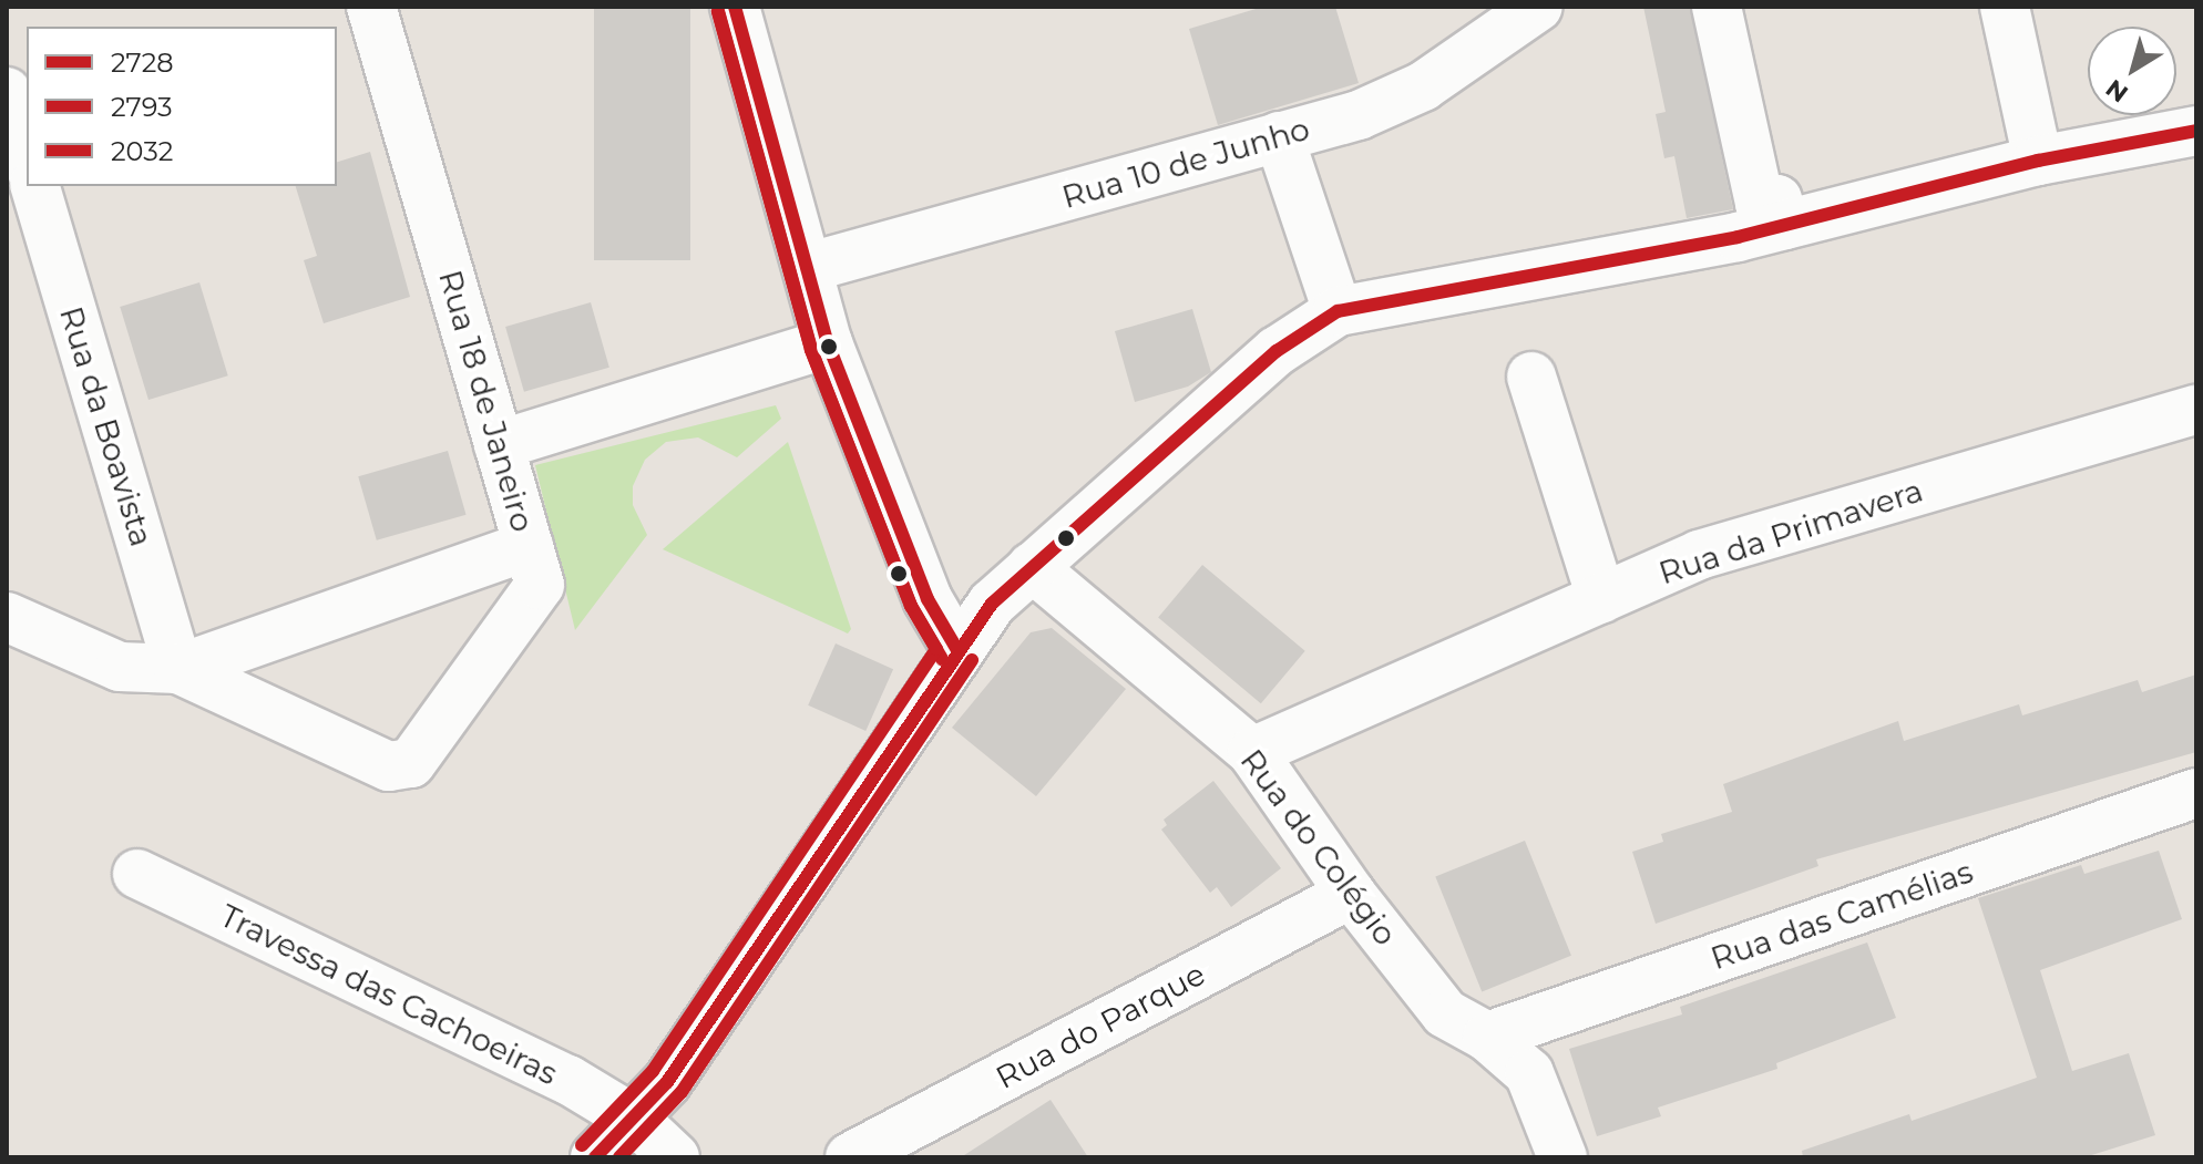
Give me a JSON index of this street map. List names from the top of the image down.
{
  "streets": {
    "street": [
      "Rua 10 de Junho",
      "Rua 18 de Janeiro",
      "Rua da Boavista",
      "Rua da Primavera",
      "Rua do Colégio",
      "Rua das Camélias",
      "Travessa das Cachoeiras",
      "Rua do Parque"
    ]
  },
  "crossings": [
    ["Rua 18 de Janeiro", "Rua da Boavista"],
    ["Rua da Primavera", "Rua do Colégio"],
    ["Rua do Colégio", "Rua das Camélias"],
    ["Rua do Colégio", "Rua do Parque"]
  ],
  "lines": ["transit line 2728", "transit line 2793", "transit line 2032"],
  "legend": ["2728", "2793", "2032"],
  "north": "bottom left"
}
